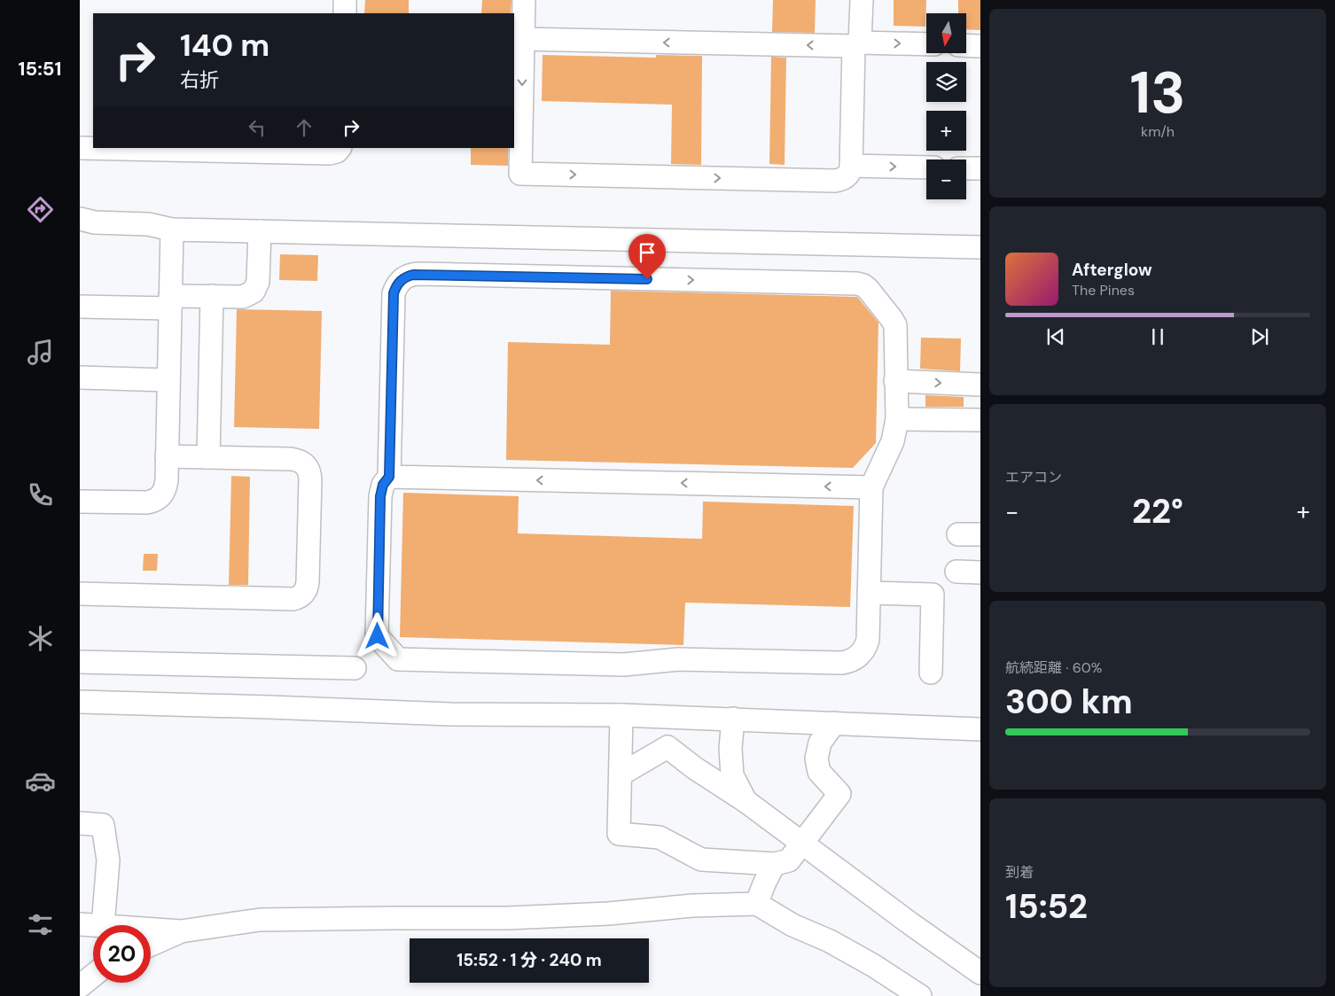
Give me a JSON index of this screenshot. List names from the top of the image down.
{
  "north": "bottom",
  "page": {
    "tabs": "15:51",
    "tile": [
      ["13", "km/h"],
      "エアコン",
      ["航続距離 · 60%", "300 km"],
      ["到着", "15:52"]
    ],
    "map_buttons": ["+", "−"],
    "turn": ["140 m", "右折"],
    "song": ["Afterglow", "The Pines"],
    "heat": ["−", "22°", "+"],
    "limit": "20",
    "trip": "15:52 · 1 分 · 240 m"
  }
}
